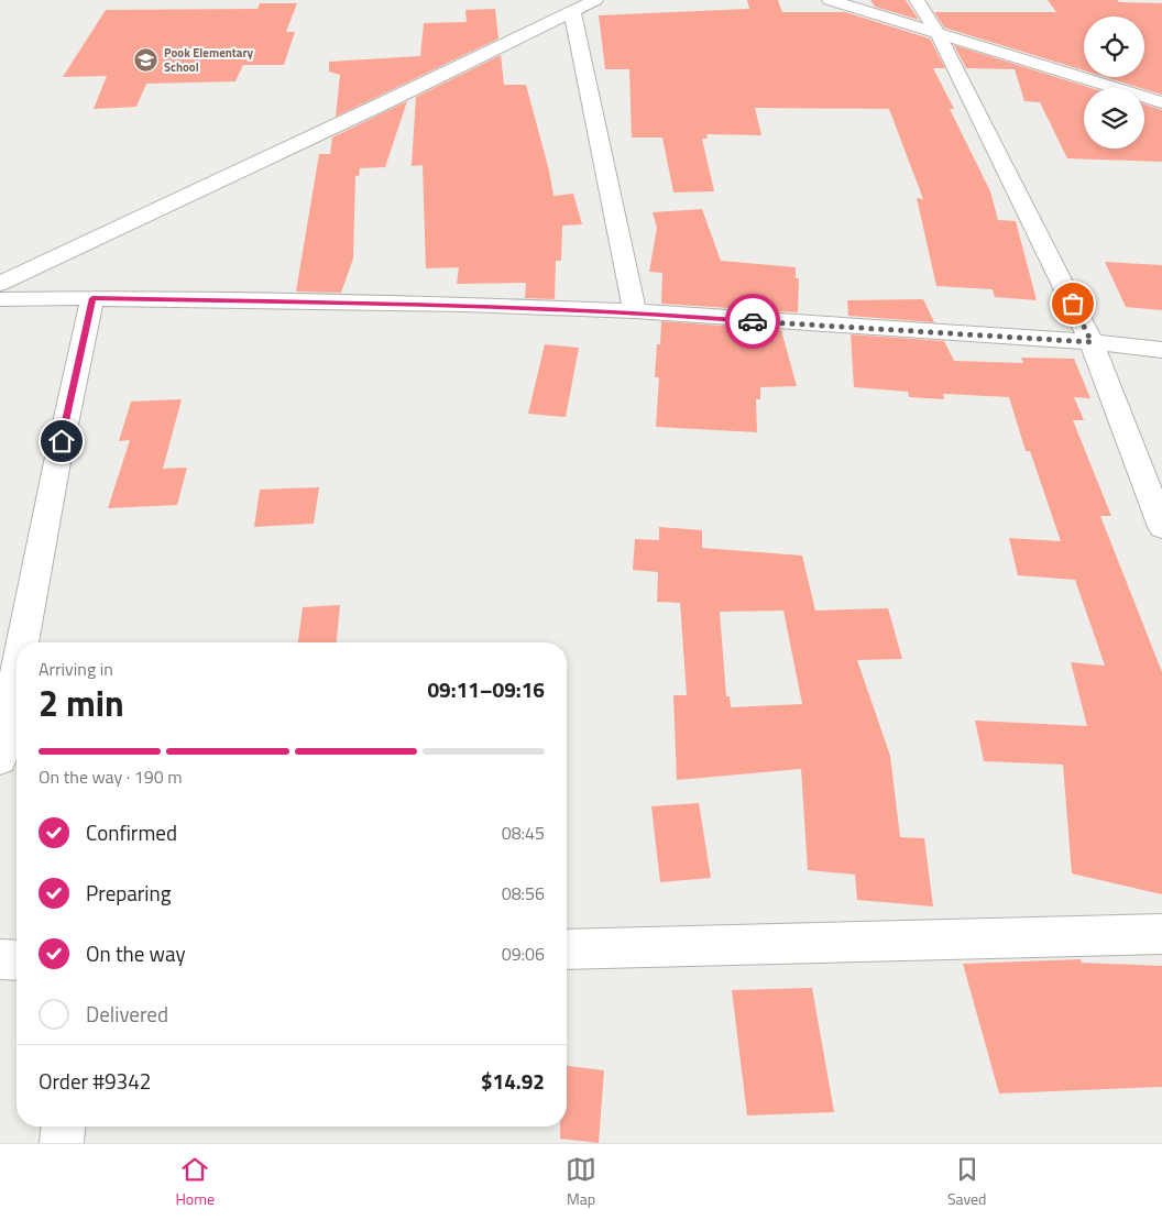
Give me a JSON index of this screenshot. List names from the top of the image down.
{
  "places": {
    "school or university": ["Pook Elementary School"]
  },
  "page": {
    "heading": ["2 min", "Arriving in", "09:11–09:16"],
    "panel": ["Order #9342", "$14.92"],
    "bar": "On the way · 190 m",
    "list": [
      ["Confirmed", "08:45"],
      ["Preparing", "08:56"],
      ["On the way", "09:06"],
      "Delivered"
    ],
    "tabs": ["Home", "Map", "Saved"]
  }
}
